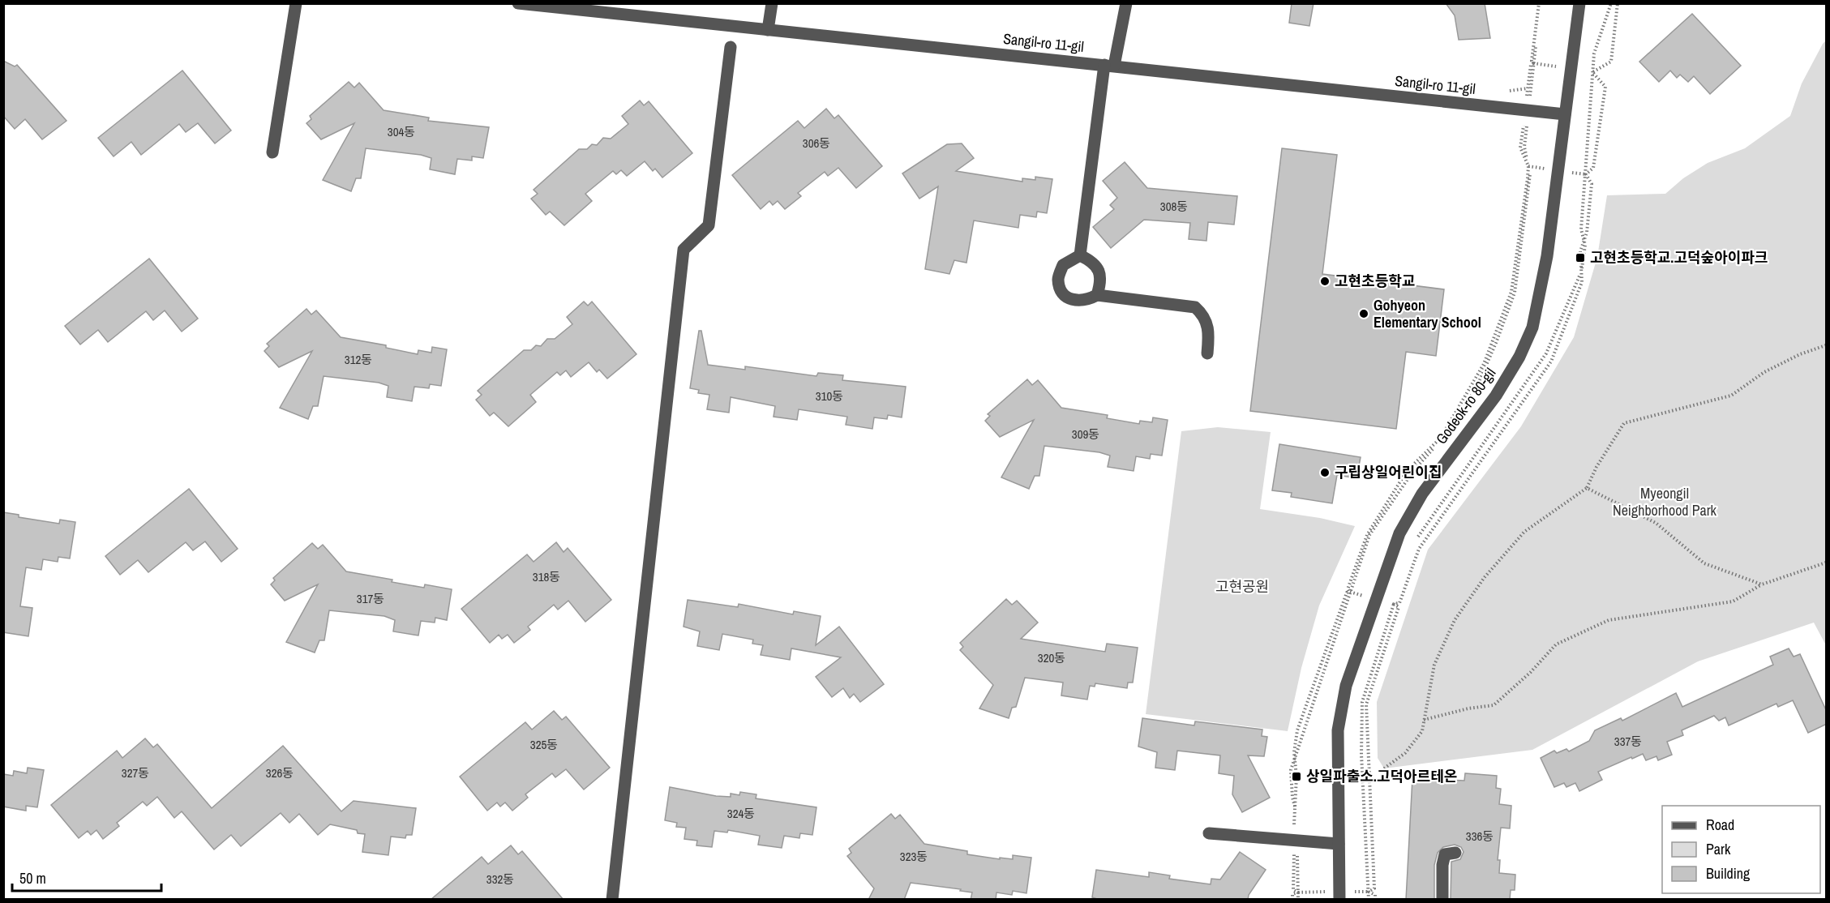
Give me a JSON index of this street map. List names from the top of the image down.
{
  "streets": {
    "street": ["Sangil-ro 11-gil", "Godeok-ro 80-gil"]
  },
  "crossings": [
    ["Sangil-ro 11-gil", "Godeok-ro 80-gil"]
  ],
  "parks": ["Myeongil Neighborhood Park", "고현공원"],
  "places": {
    "transit": ["고현초등학교.고덕숲아이파크", "상일파출소.고덕아르테온"],
    "other": ["고현초등학교", "Gohyeon Elementary School", "구립상일어린이집"]
  },
  "house_numbers": [
    "304동",
    "306동",
    "308동",
    "312동",
    "310동",
    "309동",
    "318동",
    "317동",
    "320동",
    "337동",
    "325동",
    "327동",
    "326동",
    "324동",
    "336동",
    "323동",
    "332동"
  ],
  "legend": ["Road", "Park", "Building"],
  "scale_bar": "50 m"
}
